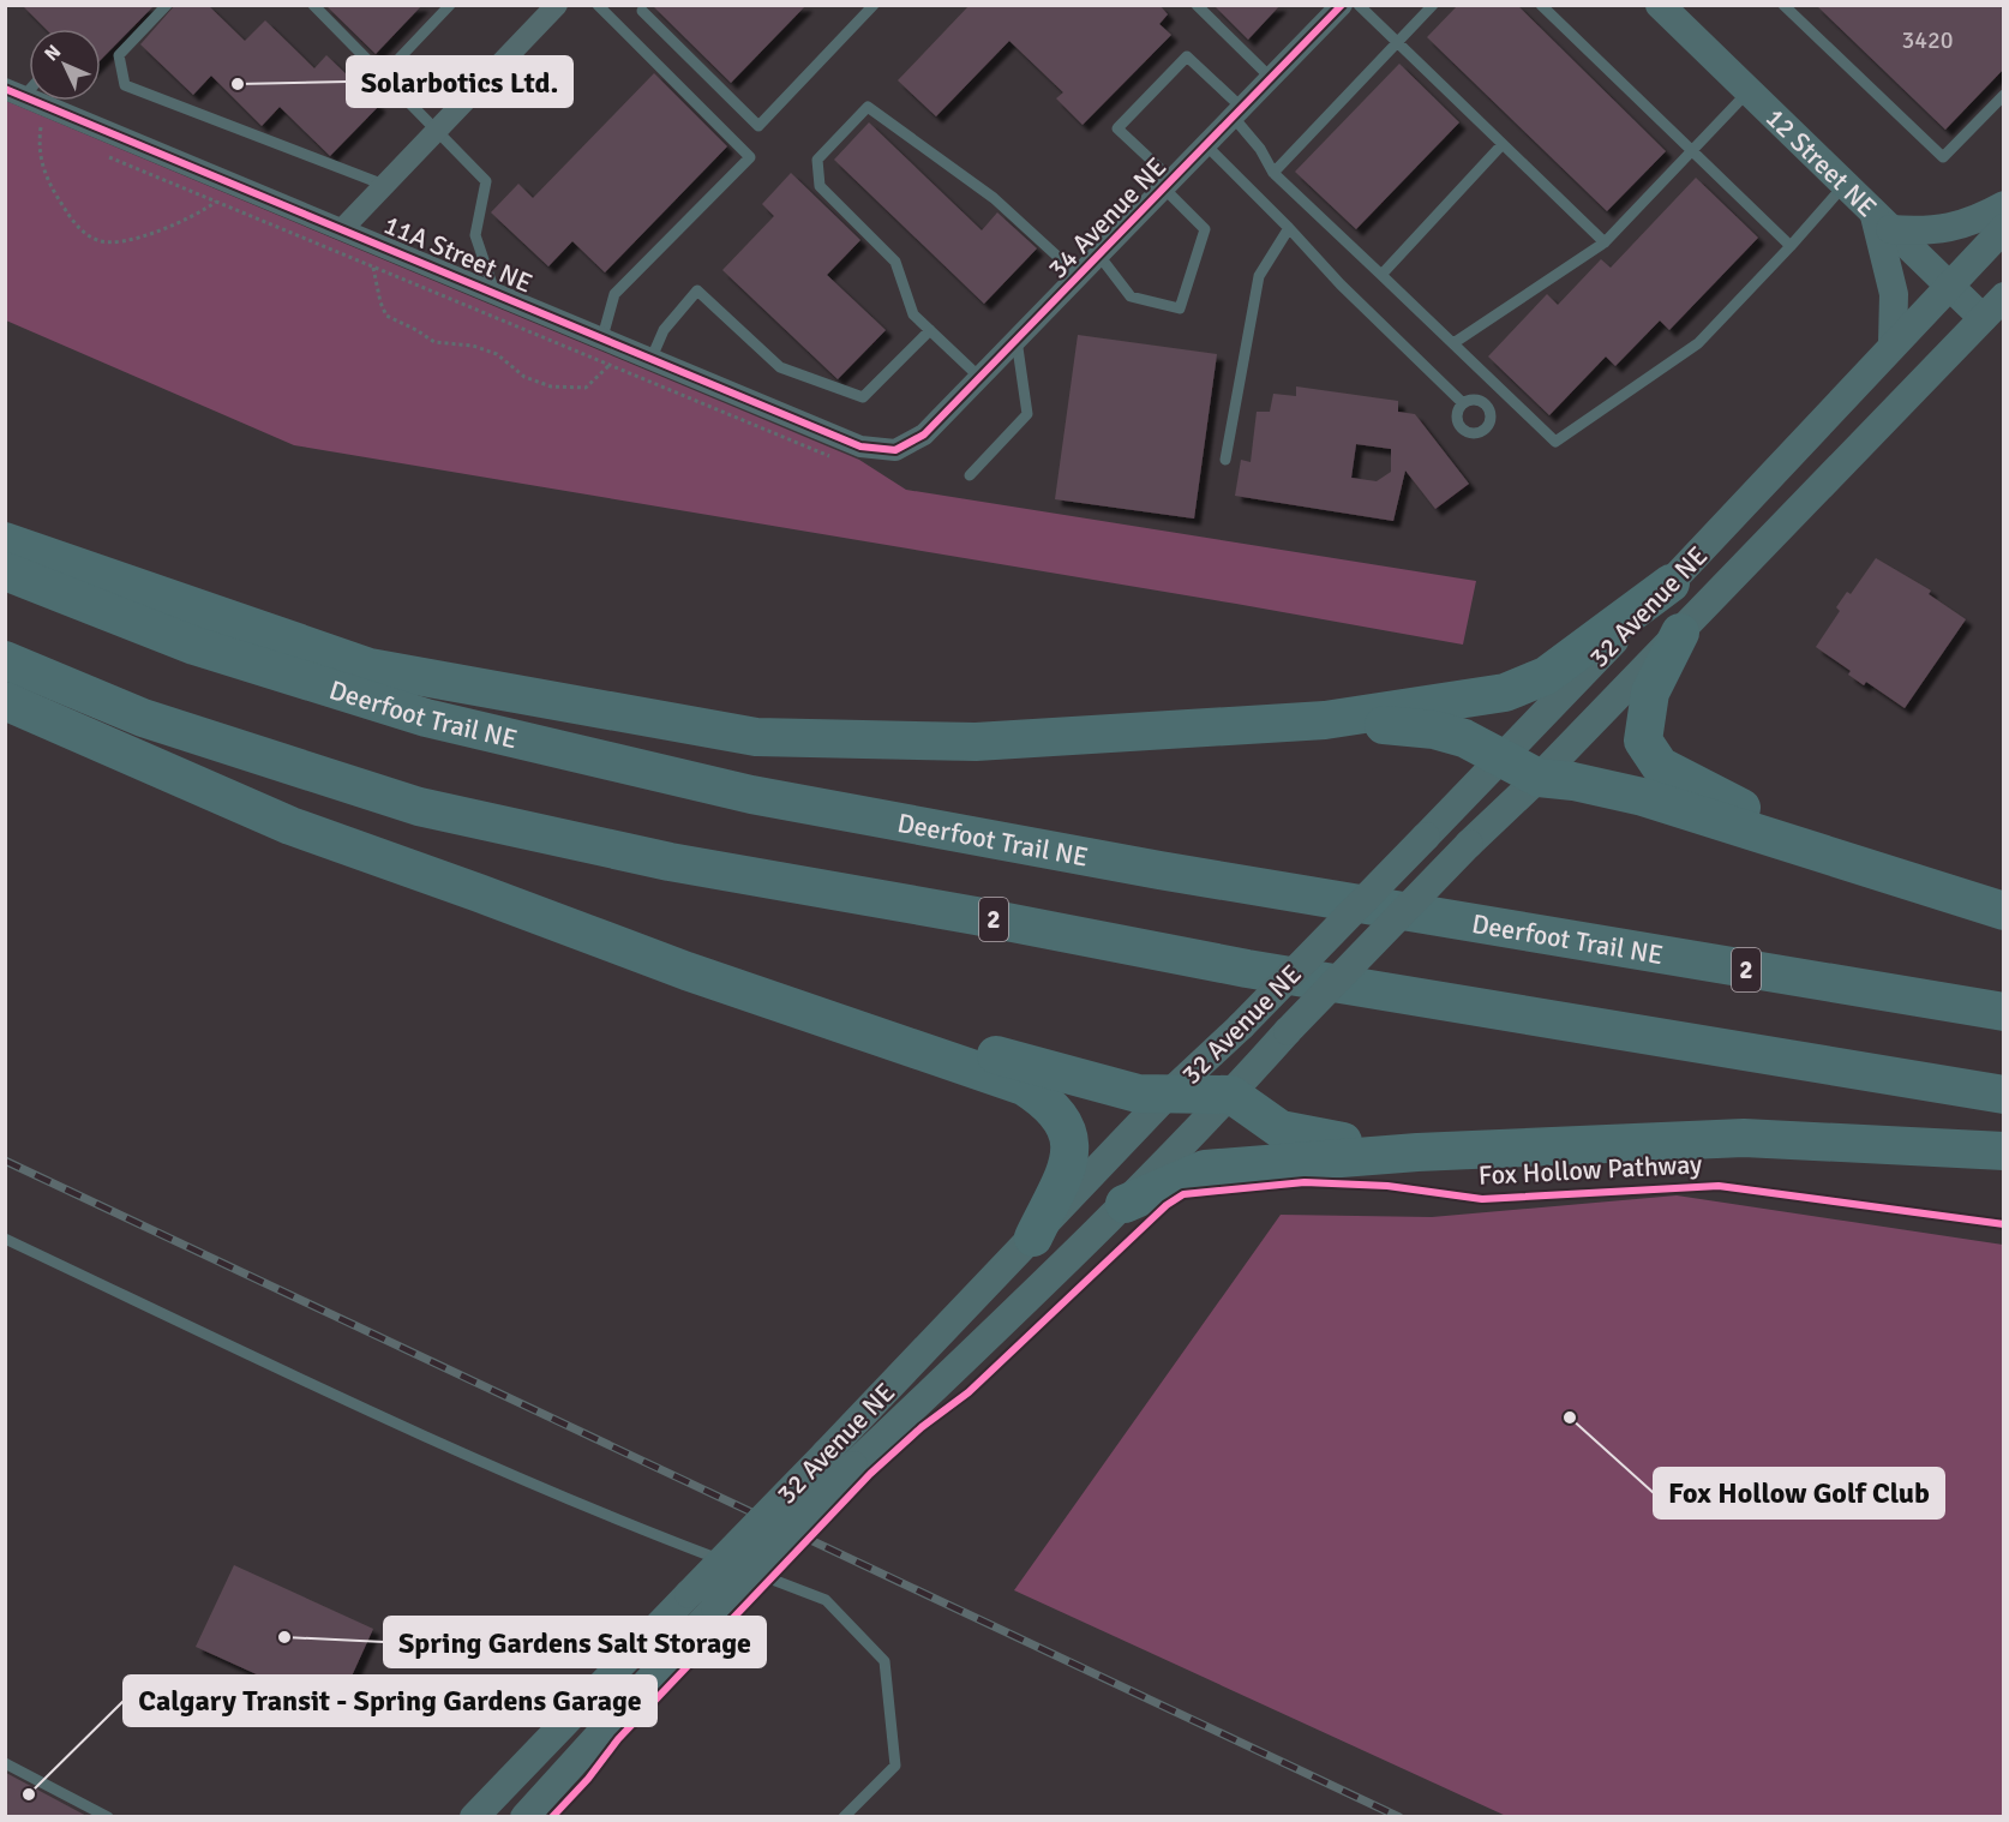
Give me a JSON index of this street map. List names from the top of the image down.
{
  "streets": {
    "highway": ["Deerfoot Trail NE", "2"],
    "main road": ["12 Street NE", "32 Avenue NE"],
    "street": ["34 Avenue NE", "11A Street NE"],
    "cycle path": ["Fox Hollow Pathway"]
  },
  "crossings": [
    ["12 Street NE", "32 Avenue NE"],
    ["34 Avenue NE", "11A Street NE"]
  ],
  "places": [
    "Solarbotics Ltd.",
    "Fox Hollow Golf Club",
    "Spring Gardens Salt Storage",
    "Calgary Transit - Spring Gardens Garage"
  ],
  "house_numbers": ["3420"],
  "north": "top left"
}
